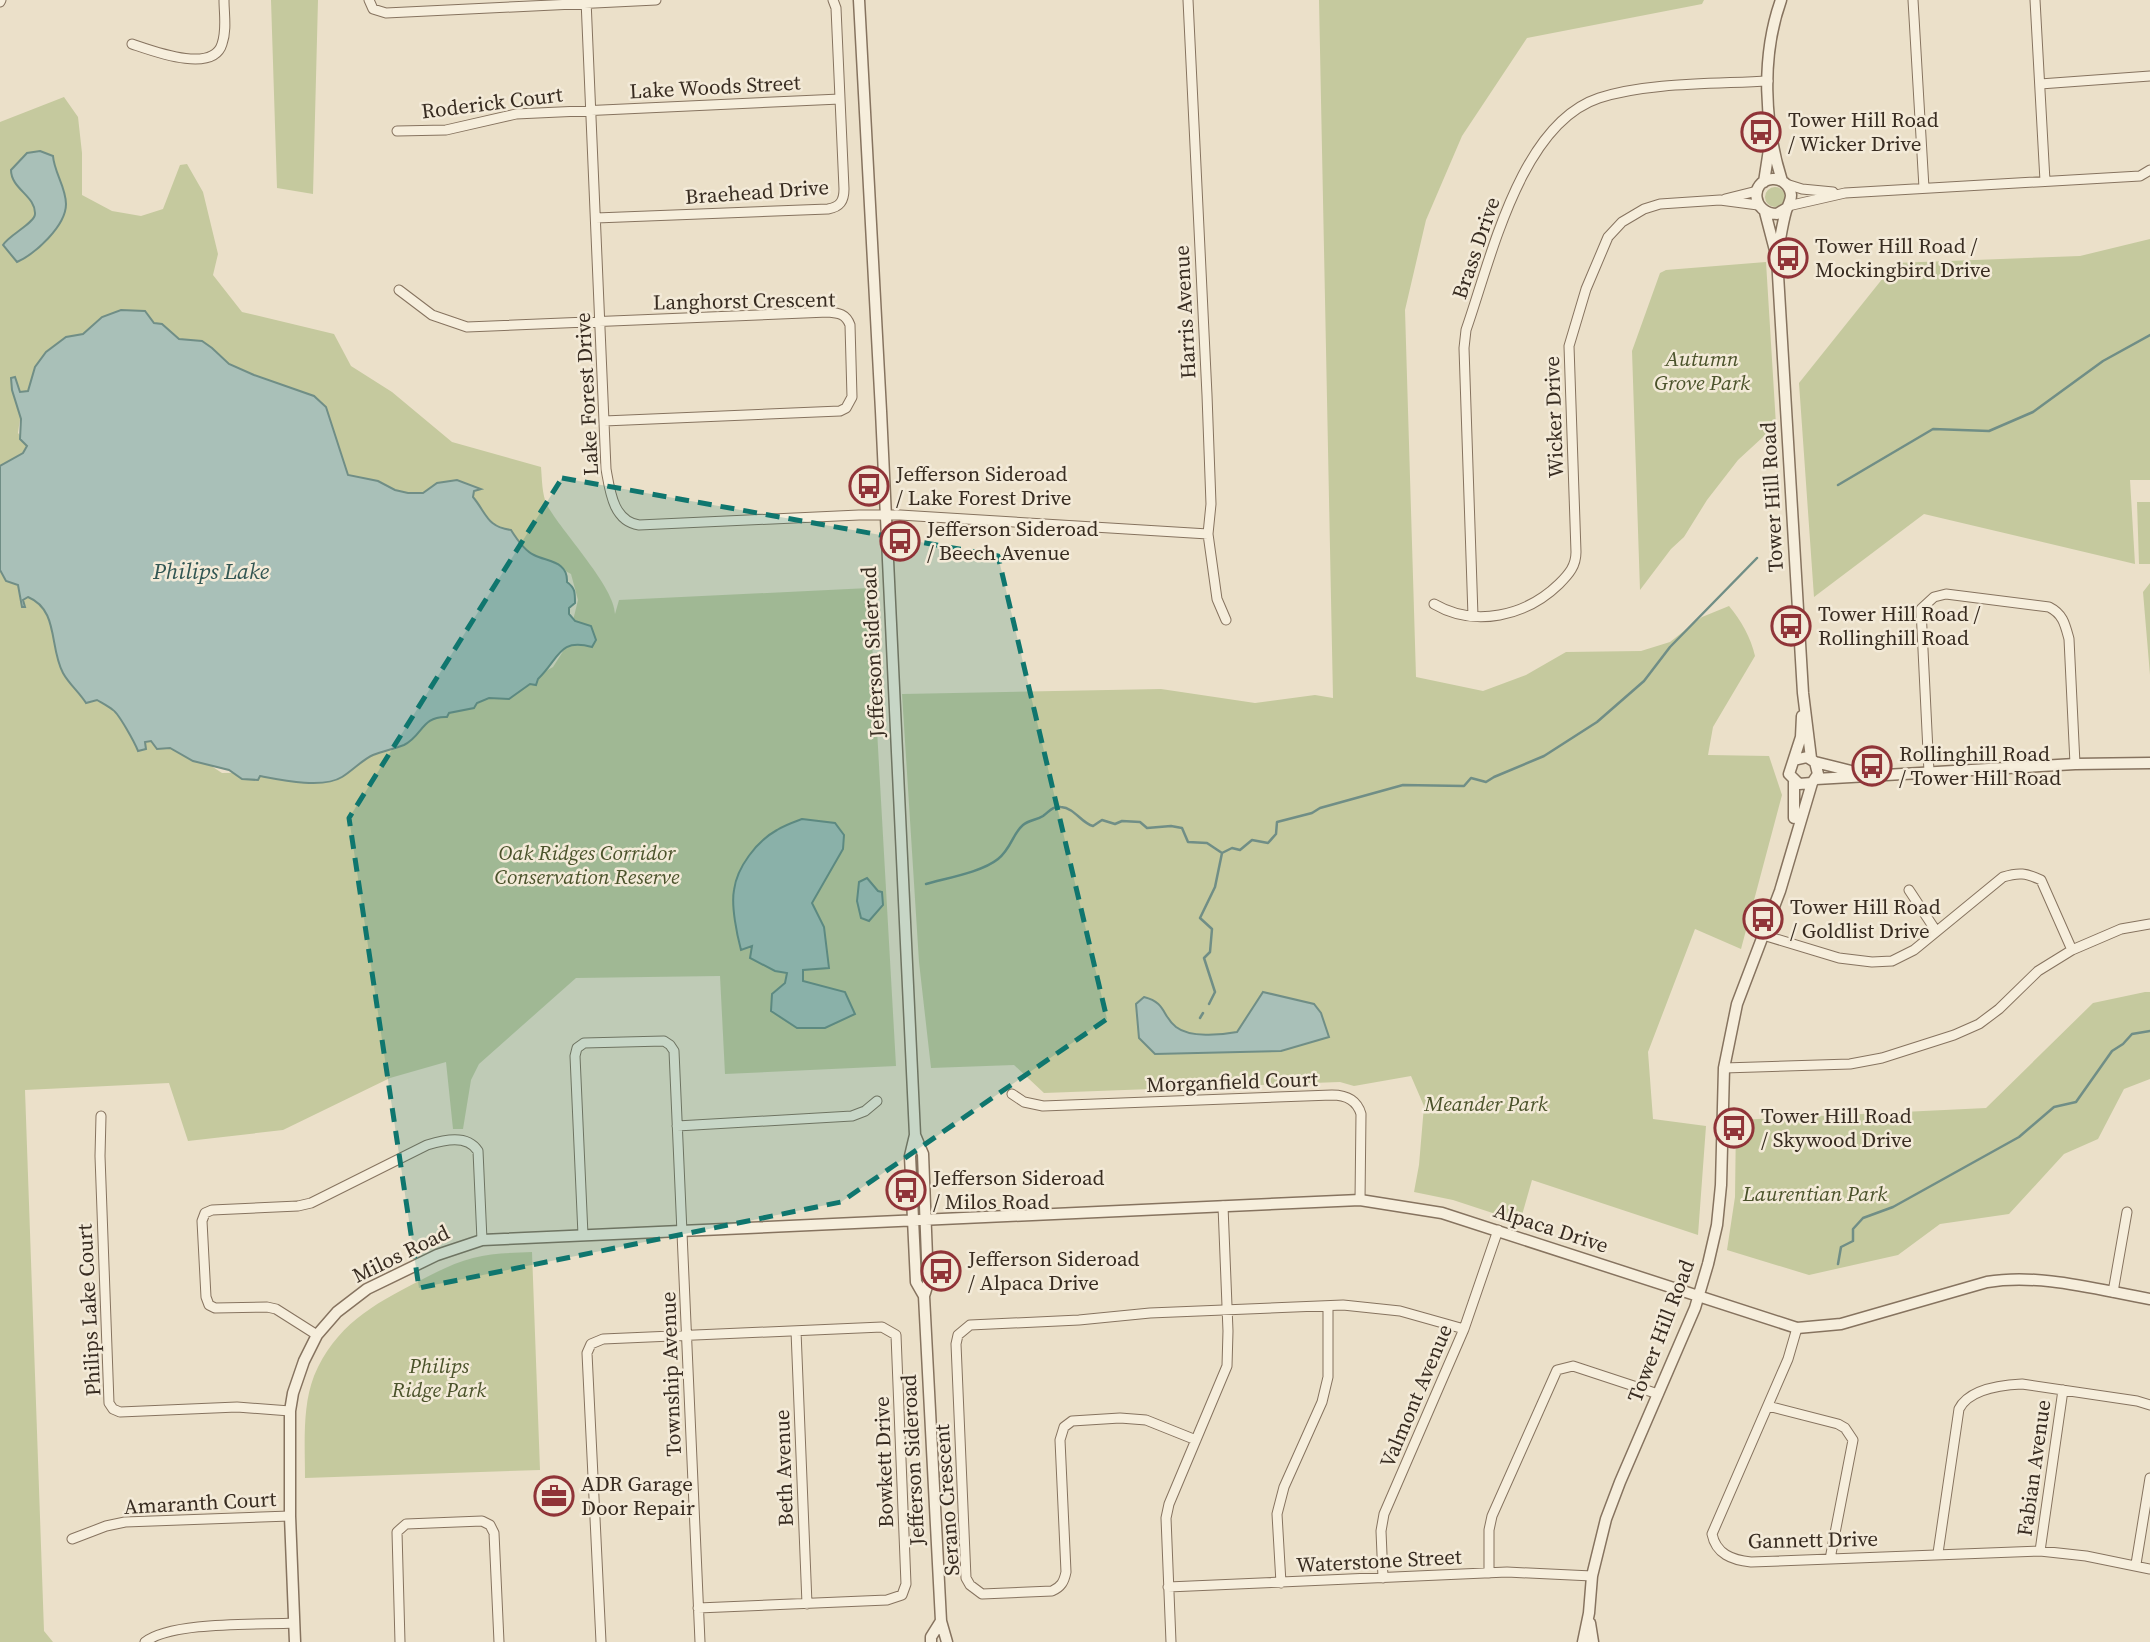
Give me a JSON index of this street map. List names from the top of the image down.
{
  "streets": {
    "street": [
      "Lake Woods Street",
      "Roderick Court",
      "Braehead Drive",
      "Brass Drive",
      "Langhorst Crescent",
      "Harris Avenue",
      "Lake Forest Drive",
      "Wicker Drive",
      "Tower Hill Road",
      "Jefferson Sideroad",
      "Morganfield Court",
      "Alpaca Drive",
      "Milos Road",
      "Philips Lake Court",
      "Township Avenue",
      "Valmont Avenue",
      "Bowkett Drive",
      "Beth Avenue",
      "Fabian Avenue",
      "Serano Crescent",
      "Amaranth Court",
      "Gannett Drive",
      "Waterstone Street"
    ]
  },
  "crossings": [
    ["Lake Woods Street", "Roderick Court"],
    ["Lake Woods Street", "Braehead Drive"],
    ["Lake Woods Street", "Lake Forest Drive"],
    ["Roderick Court", "Lake Forest Drive"],
    ["Braehead Drive", "Lake Forest Drive"],
    ["Brass Drive", "Wicker Drive"],
    ["Langhorst Crescent", "Lake Forest Drive"],
    ["Lake Forest Drive", "Jefferson Sideroad"],
    ["Wicker Drive", "Tower Hill Road"],
    ["Tower Hill Road", "Alpaca Drive"],
    ["Tower Hill Road", "Waterstone Street"],
    ["Jefferson Sideroad", "Alpaca Drive"],
    ["Jefferson Sideroad", "Milos Road"],
    ["Morganfield Court", "Alpaca Drive"],
    ["Alpaca Drive", "Milos Road"],
    ["Alpaca Drive", "Valmont Avenue"],
    ["Alpaca Drive", "Gannett Drive"],
    ["Milos Road", "Philips Lake Court"],
    ["Milos Road", "Township Avenue"],
    ["Milos Road", "Amaranth Court"],
    ["Township Avenue", "Bowkett Drive"],
    ["Valmont Avenue", "Waterstone Street"],
    ["Bowkett Drive", "Beth Avenue"],
    ["Fabian Avenue", "Gannett Drive"]
  ],
  "water": ["Philips Lake"],
  "parks": [
    "Autumn Grove Park",
    "Oak Ridges Corridor Conservation Reserve",
    "Meander Park",
    "Laurentian Park",
    "Philips Ridge Park"
  ],
  "places": {
    "bus stop": [
      "Tower Hill Road / Wicker Drive",
      "Tower Hill Road / Mockingbird Drive",
      "Jefferson Sideroad / Lake Forest Drive",
      "Jefferson Sideroad / Beech Avenue",
      "Tower Hill Road / Rollinghill Road",
      "Rollinghill Road / Tower Hill Road",
      "Tower Hill Road / Goldlist Drive",
      "Tower Hill Road / Skywood Drive",
      "Jefferson Sideroad / Milos Road",
      "Jefferson Sideroad / Alpaca Drive"
    ],
    "office": ["ADR Garage Door Repair"]
  }
}
